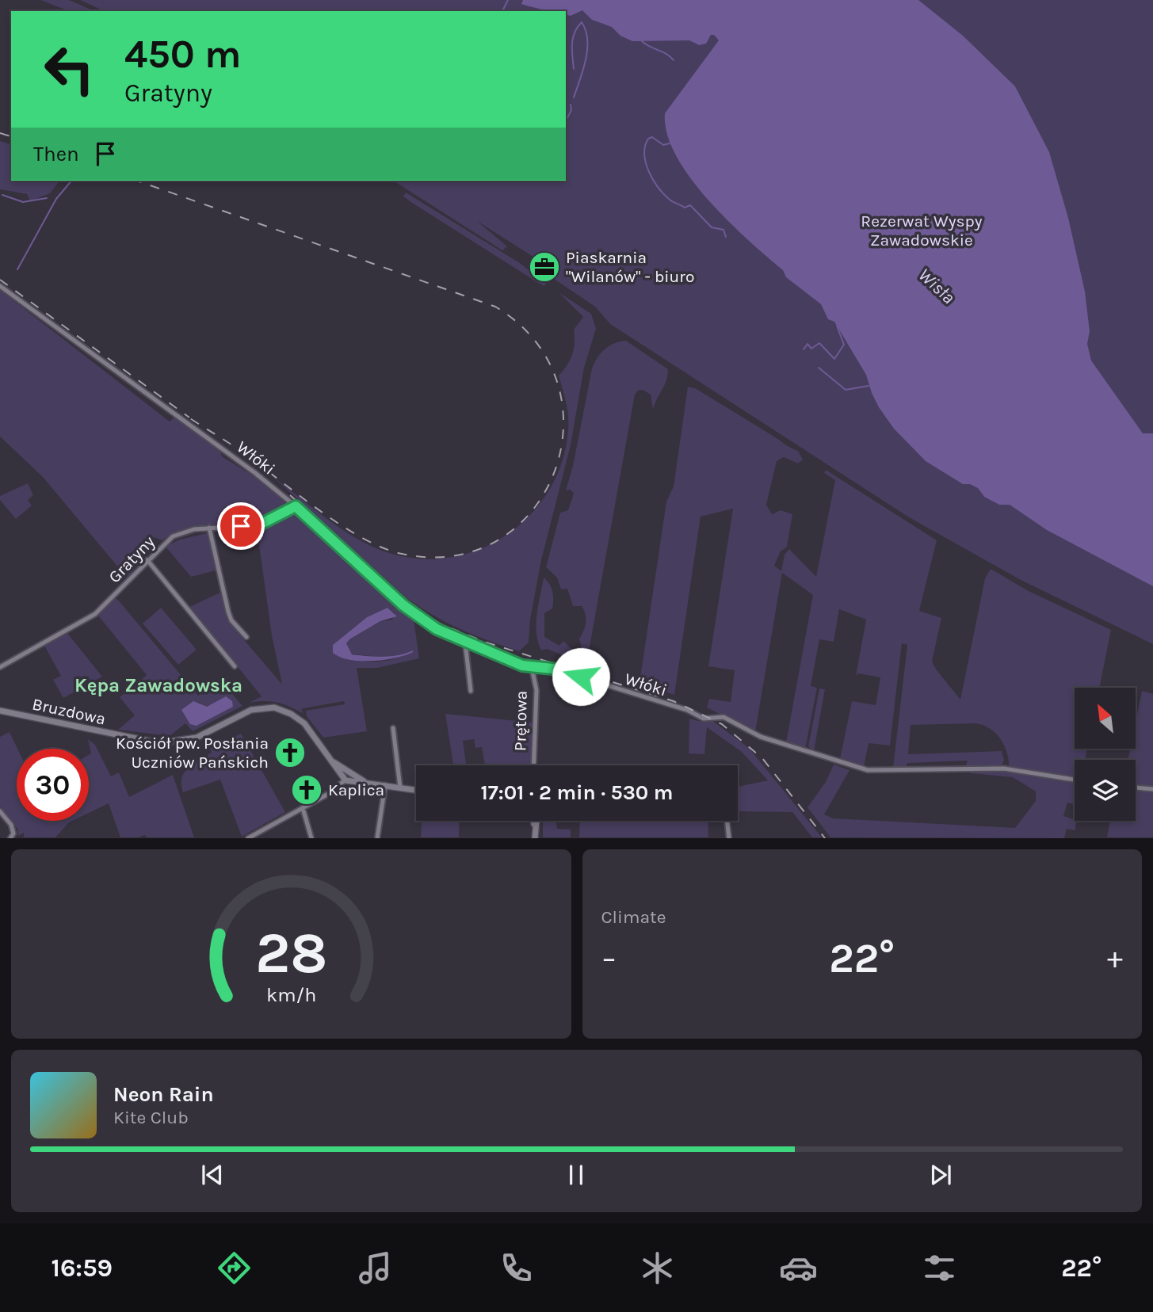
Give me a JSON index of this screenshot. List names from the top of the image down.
{
  "streets": {
    "street": [
      "Włóki",
      "Gratyny",
      "Bruzdowa",
      "Prętowa"
    ]
  },
  "crossings": [
    ["Włóki", "Gratyny"],
    ["Włóki", "Prętowa"]
  ],
  "districts": ["Kępa Zawadowska"],
  "water": ["Wisła"],
  "parks": ["Rezerwat Wyspy Zawadowskie"],
  "places": {
    "office": ["Piaskarnia \"Wilanów\" - biuro"],
    "church": ["Kościół pw. Posłania Uczniów Pańskich", "Kaplica"]
  },
  "north": "top left",
  "page": {
    "turn": ["450 m", "Gratyny"],
    "then": "Then",
    "limit": "30",
    "trip": "17:01 · 2 min · 530 m",
    "tile": "Climate",
    "heat": ["−", "22°", "+"],
    "song": ["Neon Rain", "Kite Club"],
    "tabs": ["16:59", "22°"],
    "gauge": ["28", "km/h"]
  }
}
